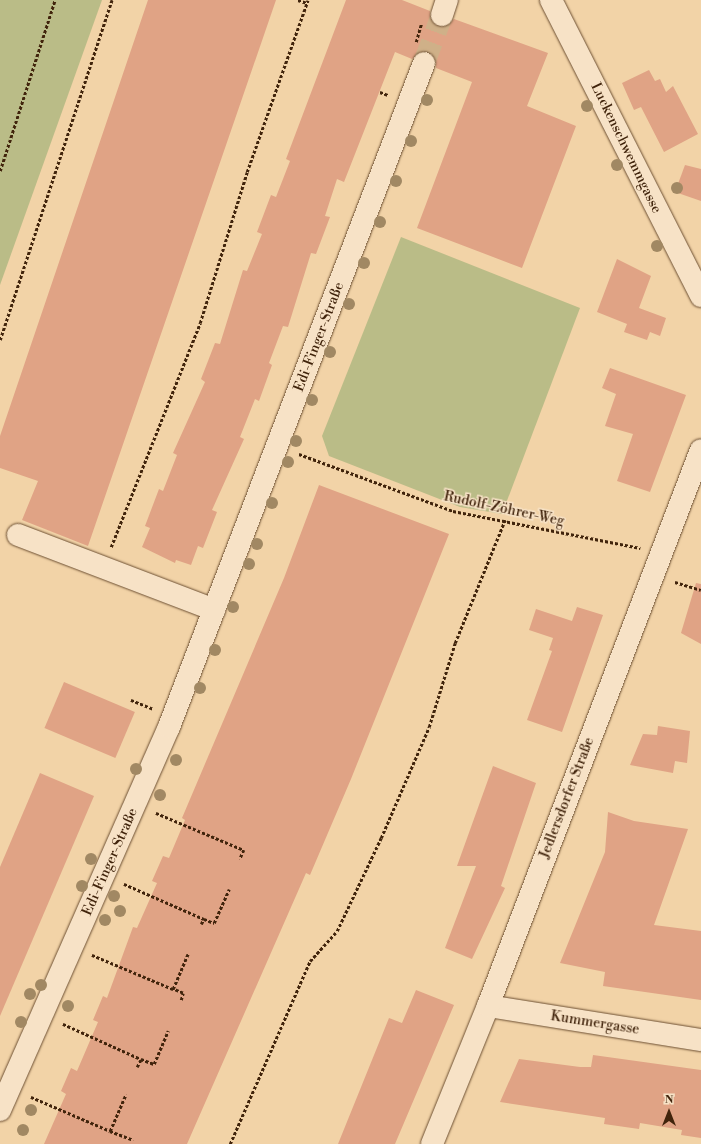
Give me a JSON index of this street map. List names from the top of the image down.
{
  "streets": {
    "street": [
      "Luckenschwemmgasse",
      "Edi-Finger-Straße",
      "Jedlersdorfer Straße",
      "Kummergasse"
    ],
    "path": ["Rudolf-Zöhrer-Weg"]
  },
  "crossings": [
    ["Edi-Finger-Straße", "Rudolf-Zöhrer-Weg"],
    ["Rudolf-Zöhrer-Weg", "Jedlersdorfer Straße"],
    ["Jedlersdorfer Straße", "Kummergasse"]
  ],
  "north": "top"
}
